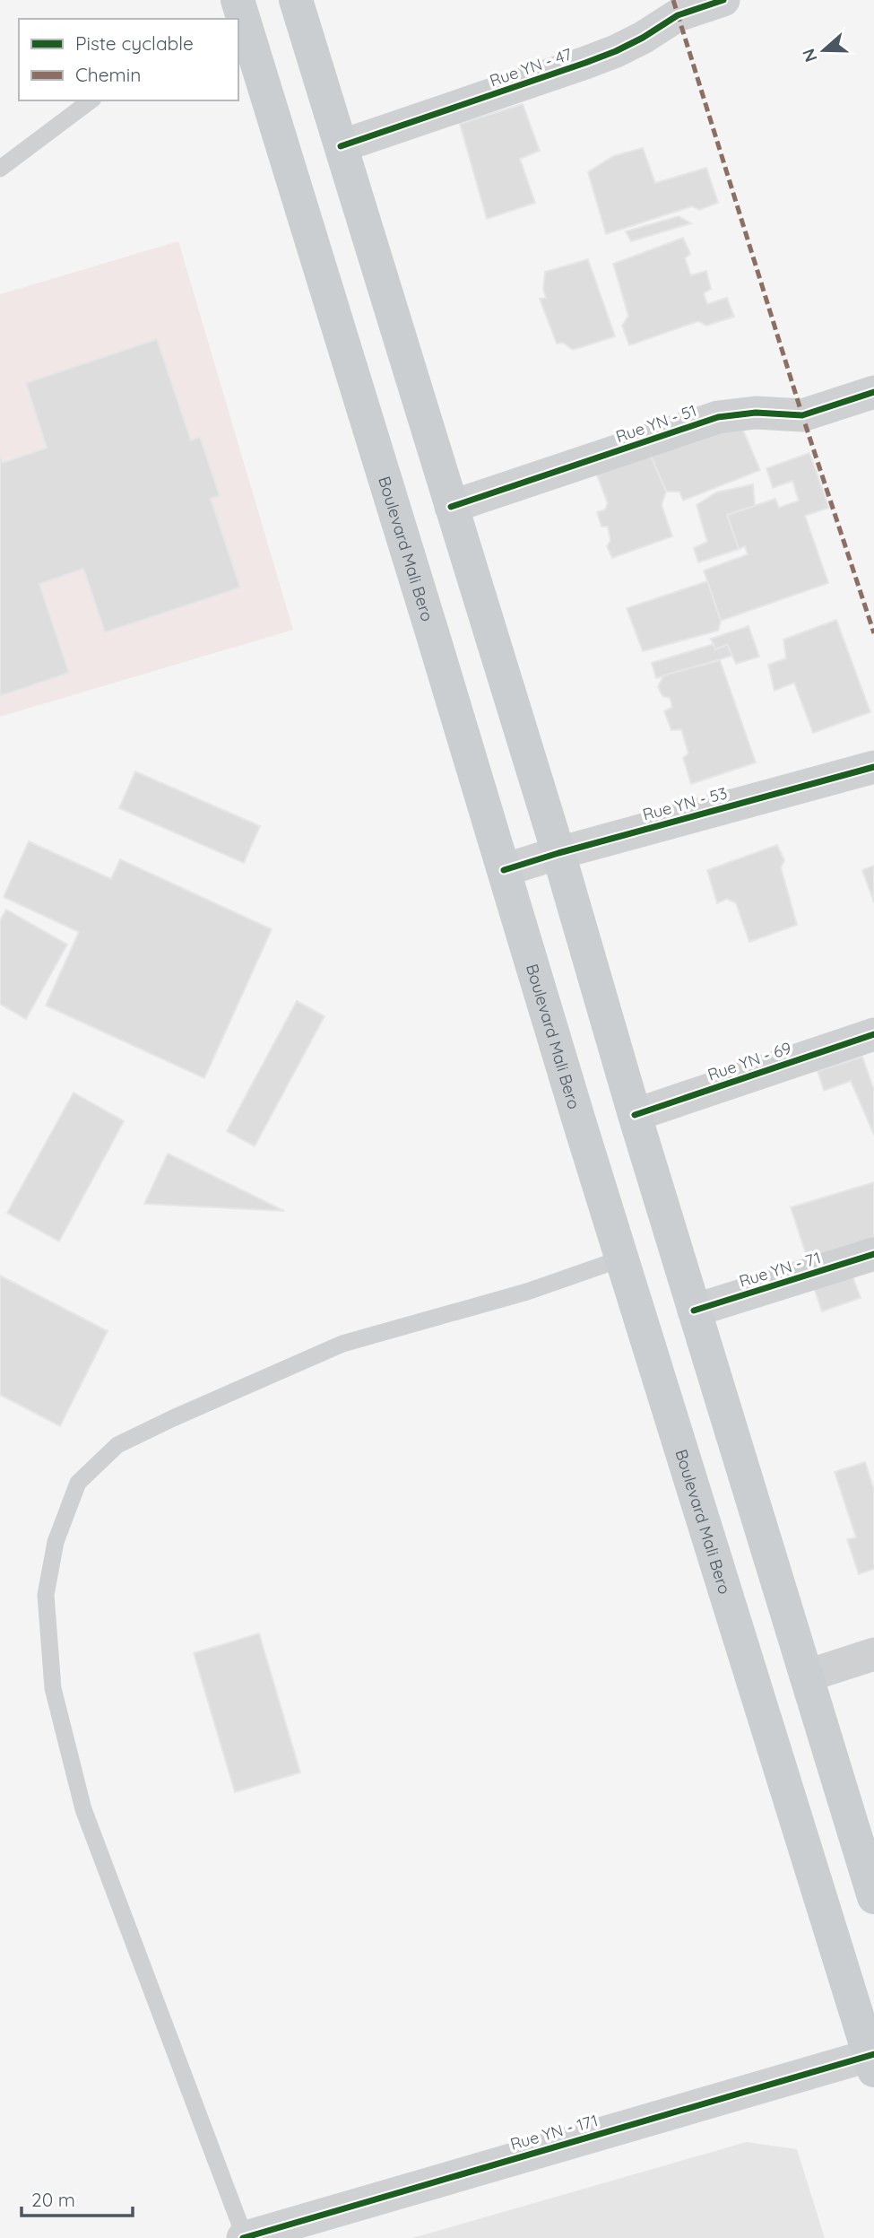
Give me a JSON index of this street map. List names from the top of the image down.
{
  "streets": {
    "main road": ["Boulevard Mali Bero"],
    "street": [
      "Rue YN - 47",
      "Rue YN - 51",
      "Rue YN - 53",
      "Rue YN - 69",
      "Rue YN - 71",
      "Rue YN - 171"
    ]
  },
  "crossings": [
    ["Boulevard Mali Bero", "Rue YN - 53"],
    ["Boulevard Mali Bero", "Rue YN - 171"]
  ],
  "legend": ["Piste cyclable", "Chemin"],
  "scale_bar": "20 m",
  "north": "left"
}
